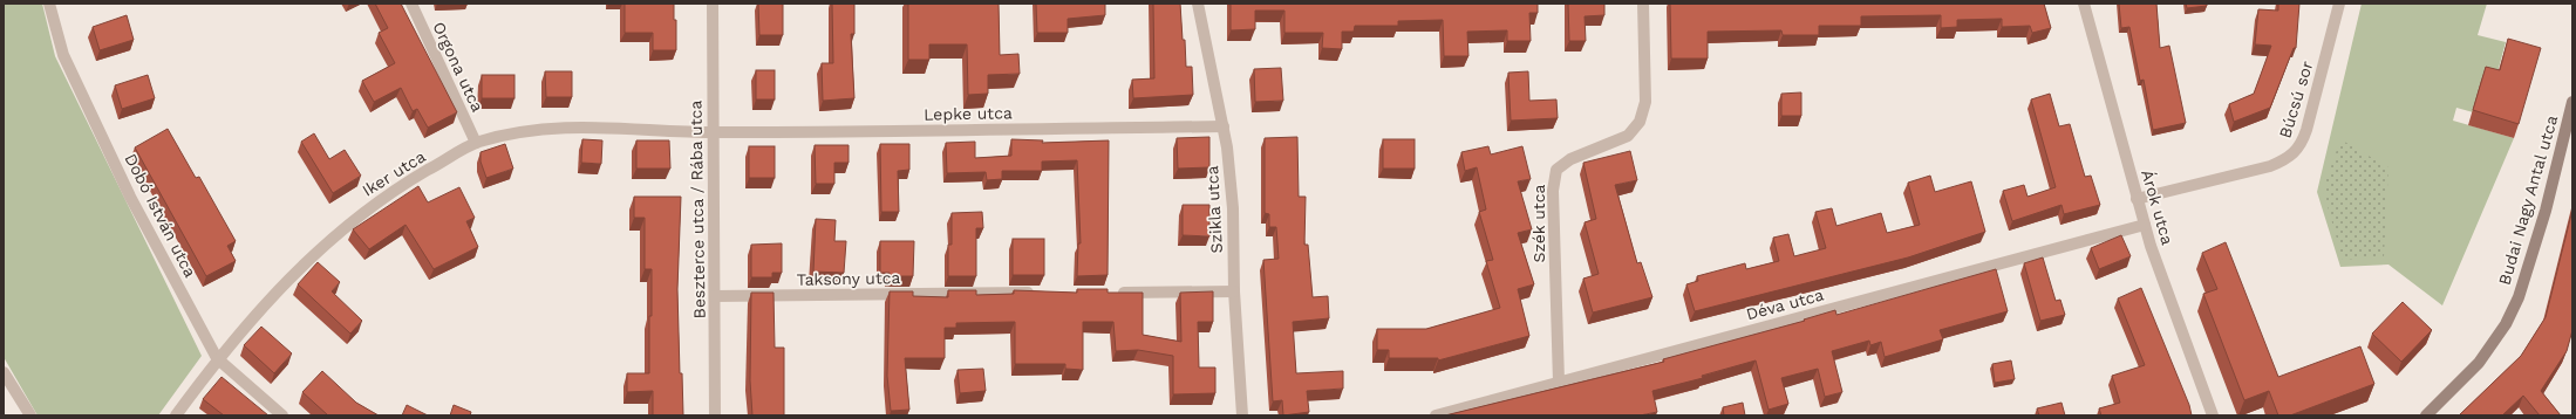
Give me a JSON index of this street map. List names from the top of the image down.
{
  "streets": {
    "main road": ["Budai Nagy Antal utca"],
    "street": [
      "Orgona utca",
      "Búcsú sor",
      "Lepke utca",
      "Iker utca",
      "Árok utca",
      "Beszterce utca / Rába utca",
      "Szikla utca",
      "Dobó István utca",
      "Szék utca",
      "Taksony utca",
      "Déva utca"
    ]
  },
  "crossings": [
    ["Orgona utca", "Iker utca"],
    ["Búcsú sor", "Árok utca"],
    ["Lepke utca", "Iker utca"],
    ["Lepke utca", "Beszterce utca / Rába utca"],
    ["Lepke utca", "Szikla utca"],
    ["Iker utca", "Beszterce utca / Rába utca"],
    ["Iker utca", "Dobó István utca"],
    ["Árok utca", "Déva utca"],
    ["Beszterce utca / Rába utca", "Taksony utca"],
    ["Szék utca", "Déva utca"]
  ]
}
